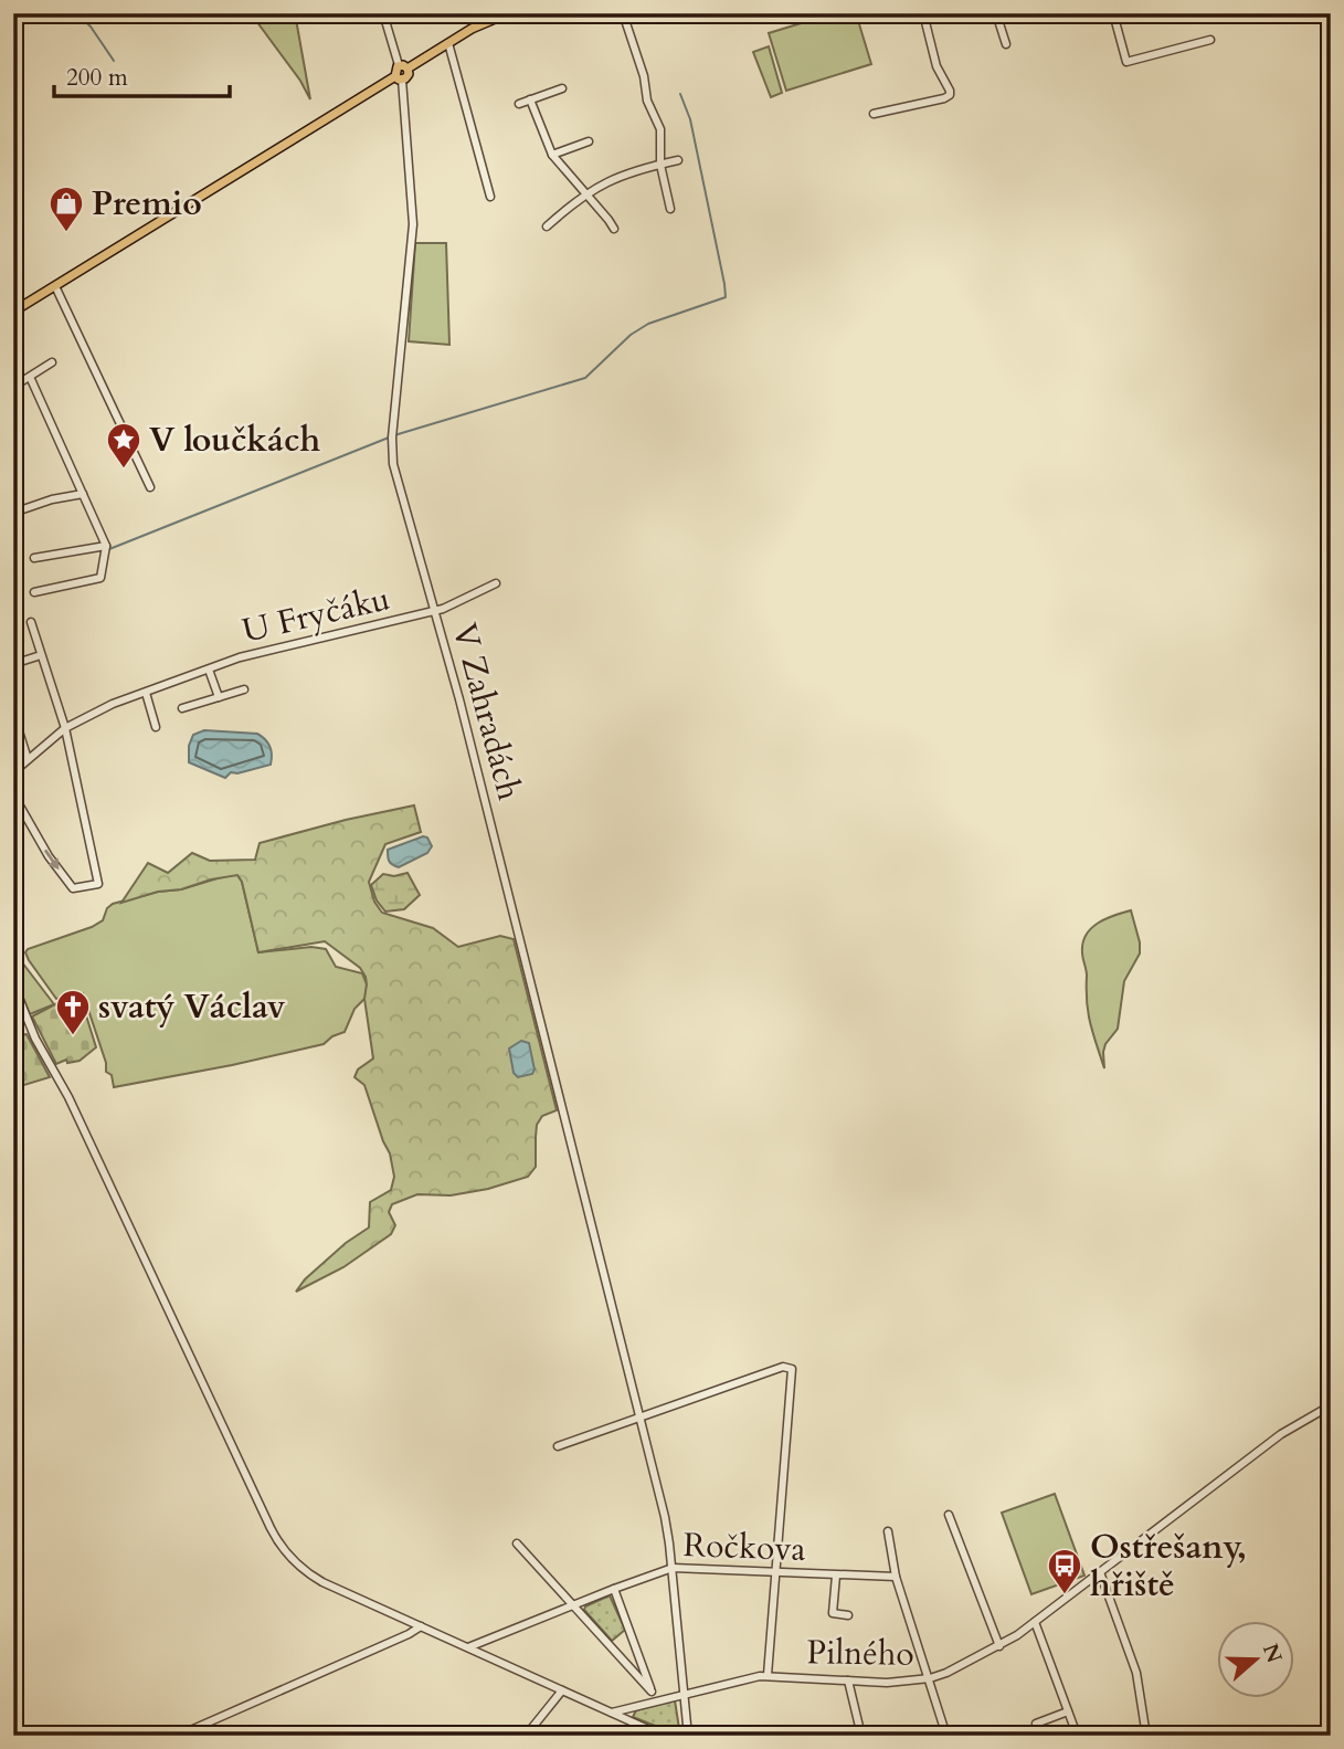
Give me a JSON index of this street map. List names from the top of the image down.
{
  "streets": {
    "street": [
      "U Fryčáku",
      "V Zahradách",
      "Ročkova",
      "Pilného"
    ]
  },
  "crossings": [
    ["U Fryčáku", "V Zahradách"],
    ["V Zahradách", "Ročkova"],
    ["V Zahradách", "Pilného"]
  ],
  "places": {
    "shop": ["Premio"],
    "place": ["V loučkách"],
    "church": ["svatý Václav"],
    "bus stop": ["Ostřešany, hřiště"]
  },
  "scale_bar": "200 m",
  "north": "right"
}
